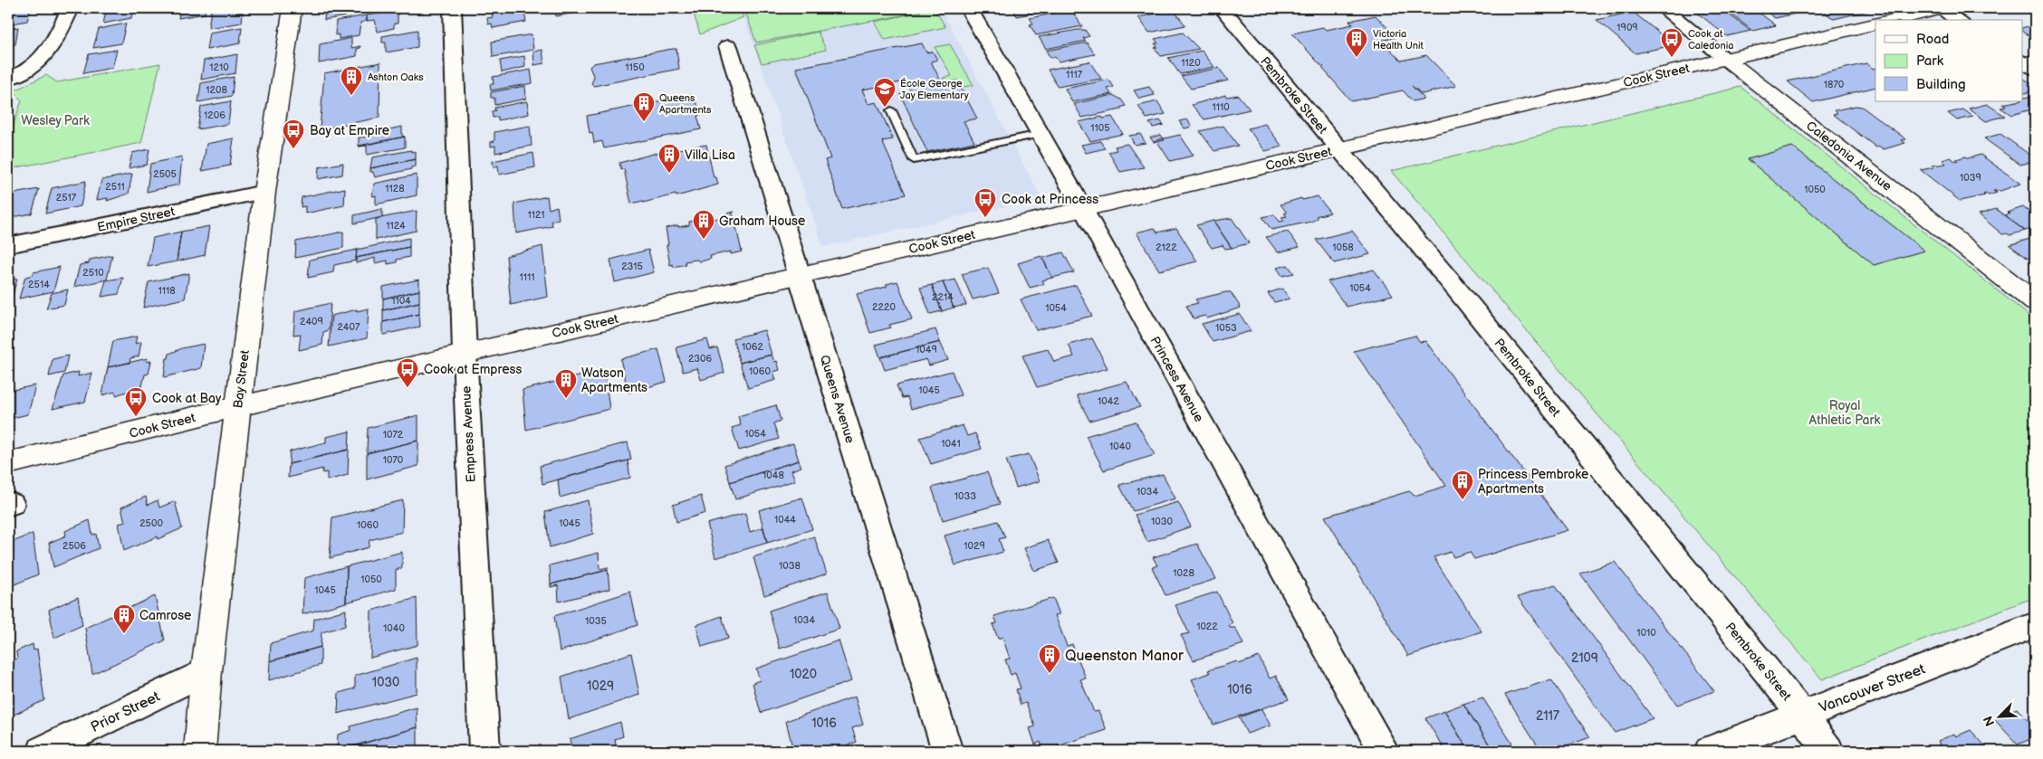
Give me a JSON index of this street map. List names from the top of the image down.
{
  "streets": {
    "main road": ["Cook Street", "Caledonia Avenue", "Bay Street"],
    "street": [
      "Pembroke Street",
      "Empire Street",
      "Princess Avenue",
      "Queens Avenue",
      "Empress Avenue",
      "Vancouver Street",
      "Prior Street"
    ]
  },
  "crossings": [
    ["Cook Street", "Pembroke Street"],
    ["Cook Street", "Caledonia Avenue"],
    ["Cook Street", "Bay Street"],
    ["Cook Street", "Princess Avenue"],
    ["Cook Street", "Queens Avenue"],
    ["Cook Street", "Empress Avenue"],
    ["Pembroke Street", "Vancouver Street"],
    ["Empire Street", "Bay Street"],
    ["Bay Street", "Prior Street"]
  ],
  "parks": ["Wesley Park", "Royal Athletic Park"],
  "places": {
    "building": [
      "Victoria Health Unit",
      "Ashton Oaks",
      "Queens Apartments",
      "Villa Lisa",
      "Graham House",
      "Watson Apartments",
      "Princess Pembroke Apartments",
      "Camrose",
      "Queenston Manor"
    ],
    "bus stop": [
      "Cook at Caledonia",
      "Bay at Empire",
      "Cook at Princess",
      "Cook at Empress",
      "Cook at Bay"
    ],
    "school or university": ["École George Jay Elementary"]
  },
  "house_numbers": [
    "1909",
    "1120",
    "1210",
    "1150",
    "1117",
    "1870",
    "1208",
    "1110",
    "1206",
    "1105",
    "2505",
    "1039",
    "2511",
    "1128",
    "1050",
    "2517",
    "1121",
    "1124",
    "2122",
    "1058",
    "2315",
    "2510",
    "1111",
    "2514",
    "1054",
    "1118",
    "2214",
    "1104",
    "2220",
    "1054",
    "2409",
    "2407",
    "1053",
    "1062",
    "1049",
    "2306",
    "1060",
    "1045",
    "1042",
    "1054",
    "1072",
    "1041",
    "1040",
    "1070",
    "1048",
    "1034",
    "1033",
    "1044",
    "1030",
    "2500",
    "1045",
    "1060",
    "2506",
    "1029",
    "1038",
    "1028",
    "1050",
    "1045",
    "1034",
    "1035",
    "1022",
    "1040",
    "1010",
    "2109",
    "1020",
    "1030",
    "1029",
    "1016",
    "2117",
    "1016"
  ],
  "legend": ["Road", "Park", "Building"],
  "north": "bottom left"
}
